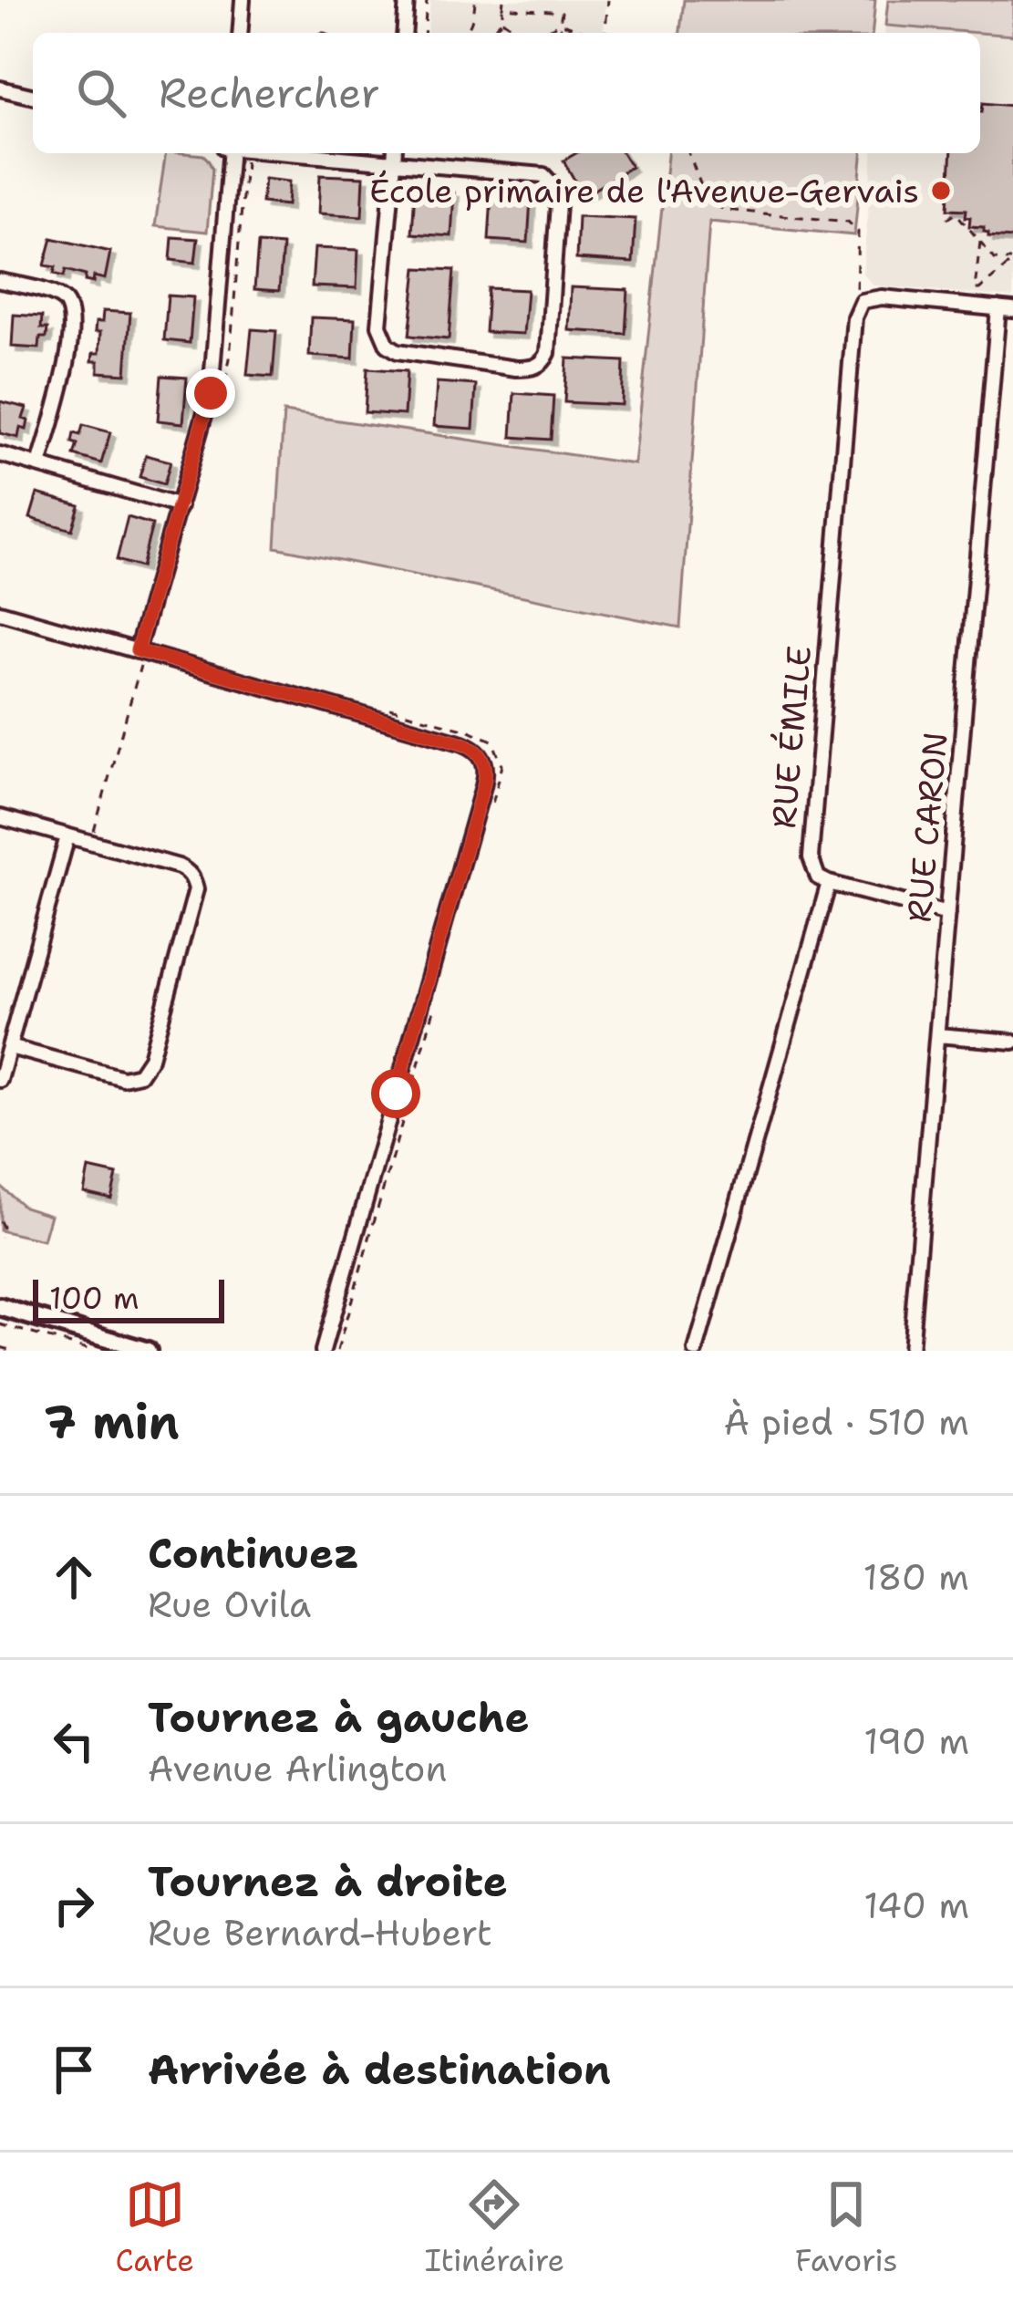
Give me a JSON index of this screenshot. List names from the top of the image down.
{
  "streets": {
    "street": ["RUE ÉMILE", "RUE CARON"]
  },
  "places": ["École primaire de l'Avenue-Gervais"],
  "scale_bar": "100 m",
  "page": {
    "search": "Rechercher",
    "scale": "100 m",
    "heading": ["7 min", "À pied · 510 m"],
    "list": [
      ["Continuez", "Rue Ovila", "180 m"],
      ["Tournez à gauche", "Avenue Arlington", "190 m"],
      ["Tournez à droite", "Rue Bernard-Hubert", "140 m"],
      "Arrivée à destination"
    ],
    "nav": ["Carte", "Itinéraire", "Favoris"]
  }
}
